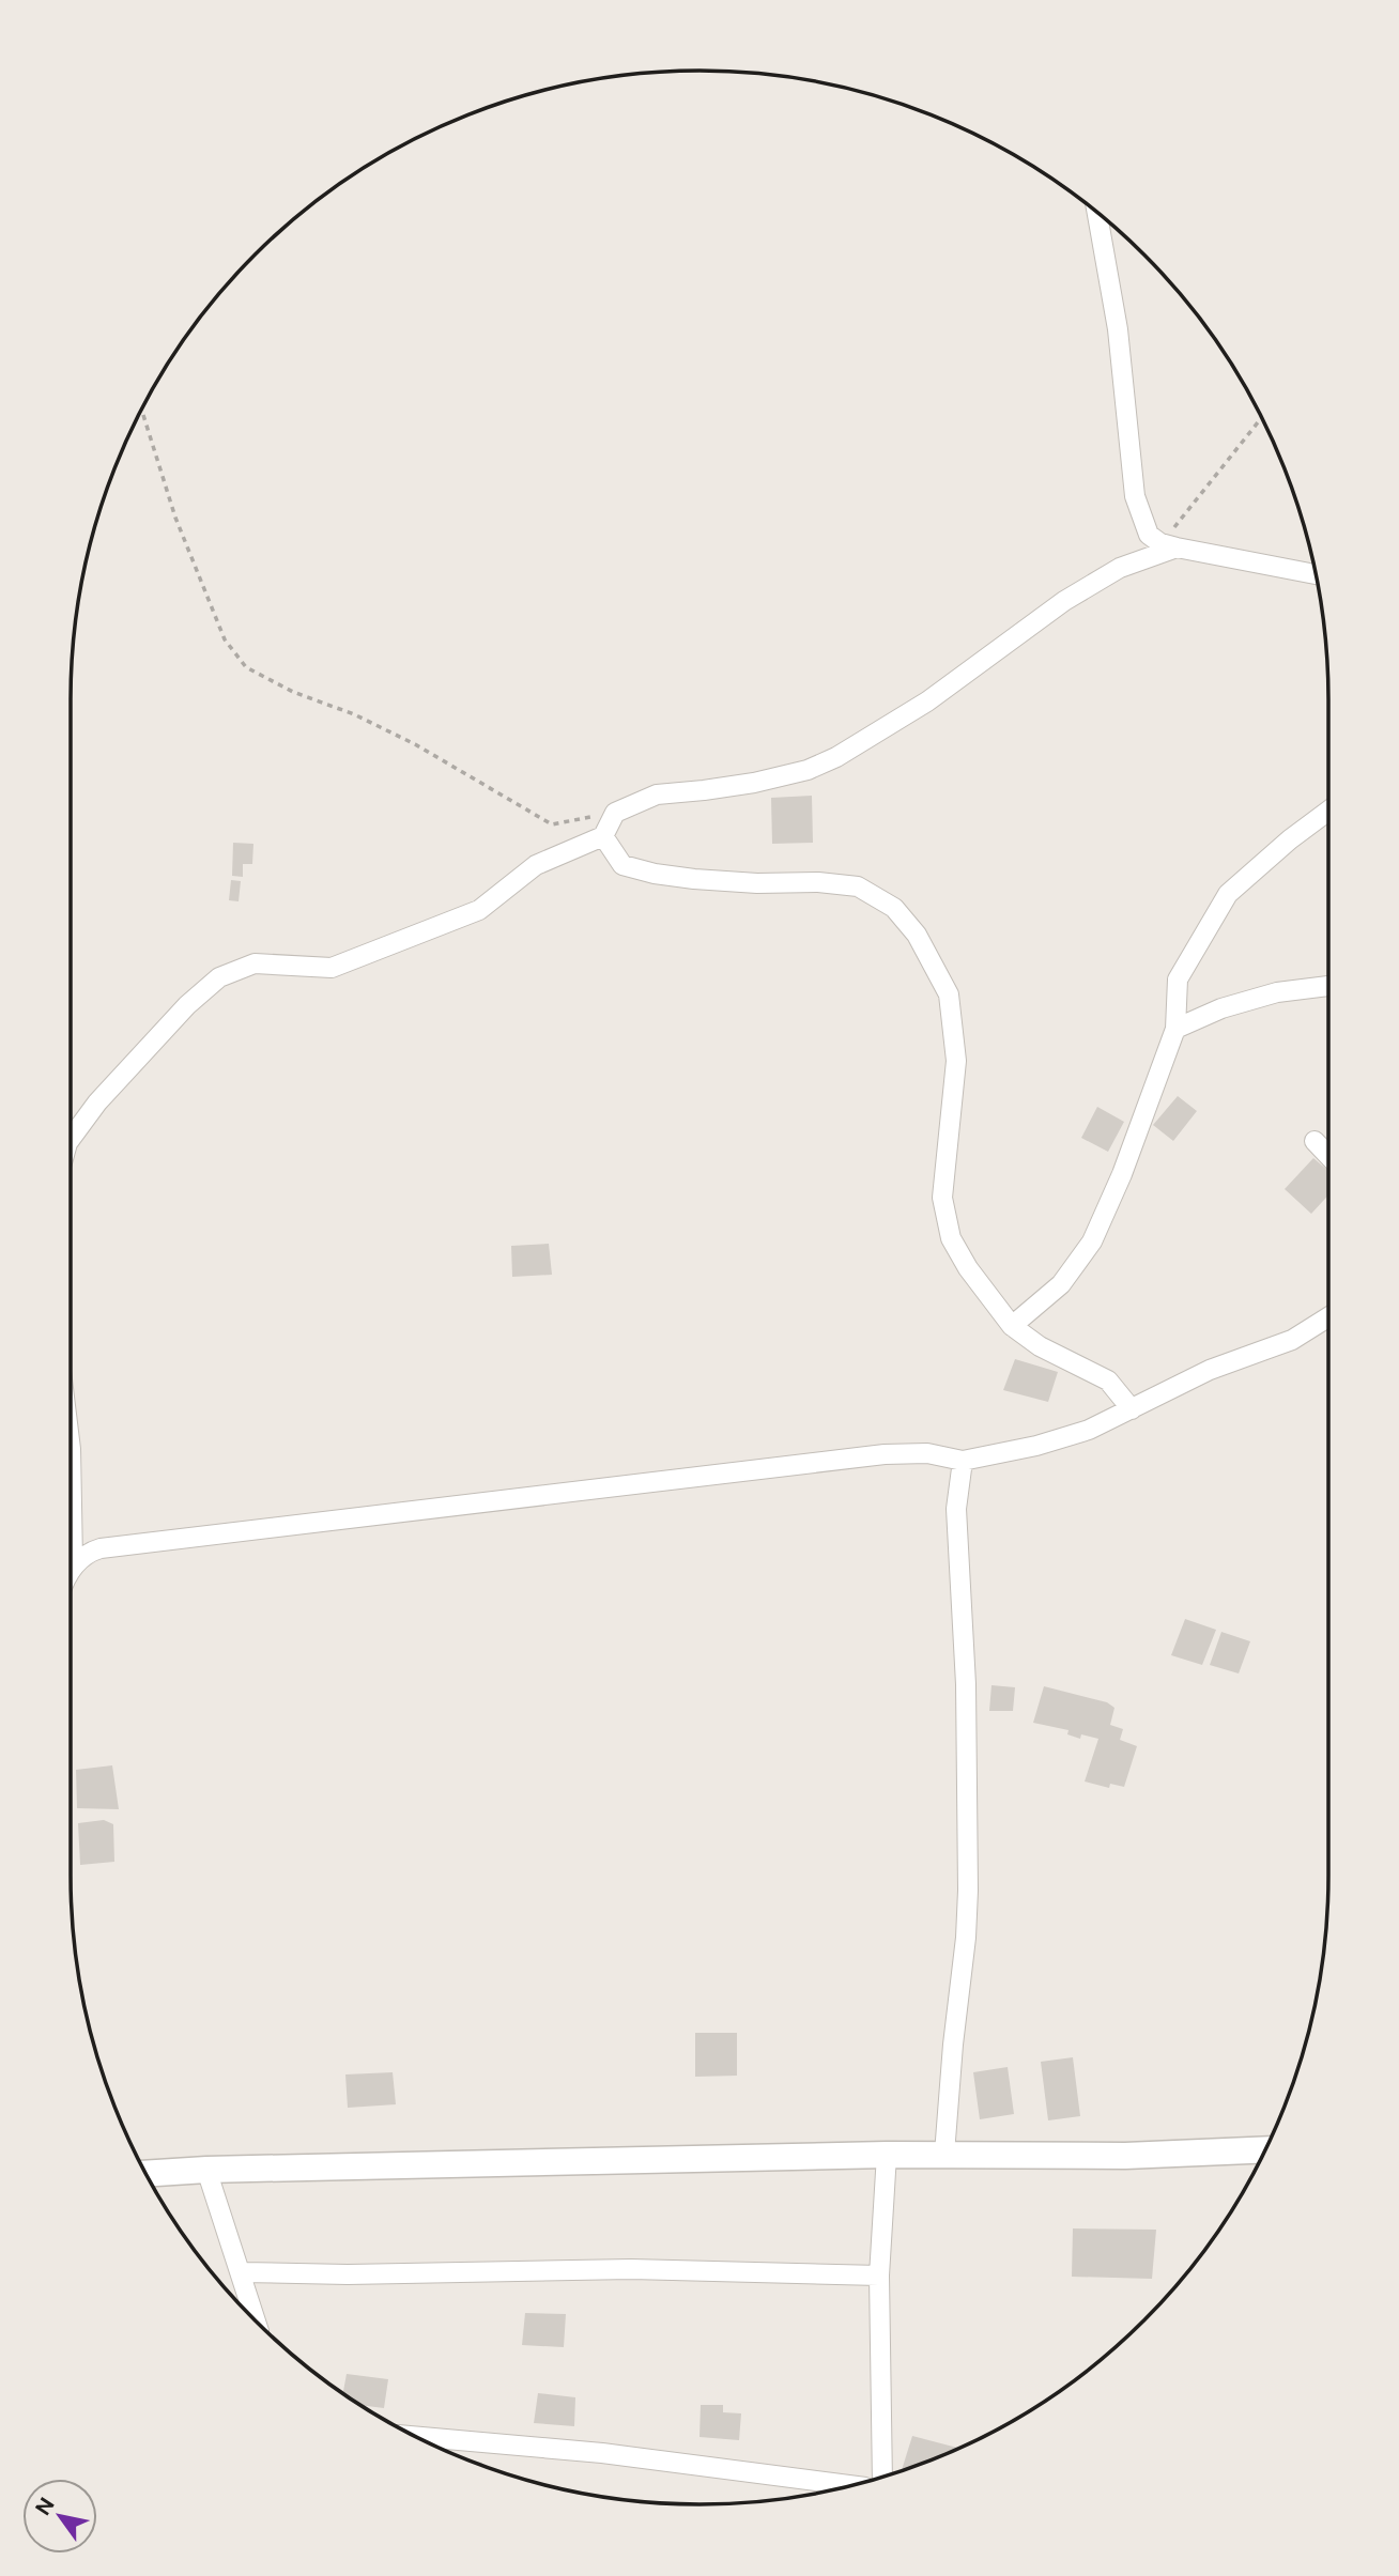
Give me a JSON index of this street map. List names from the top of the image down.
{
  "north": "top left"
}
